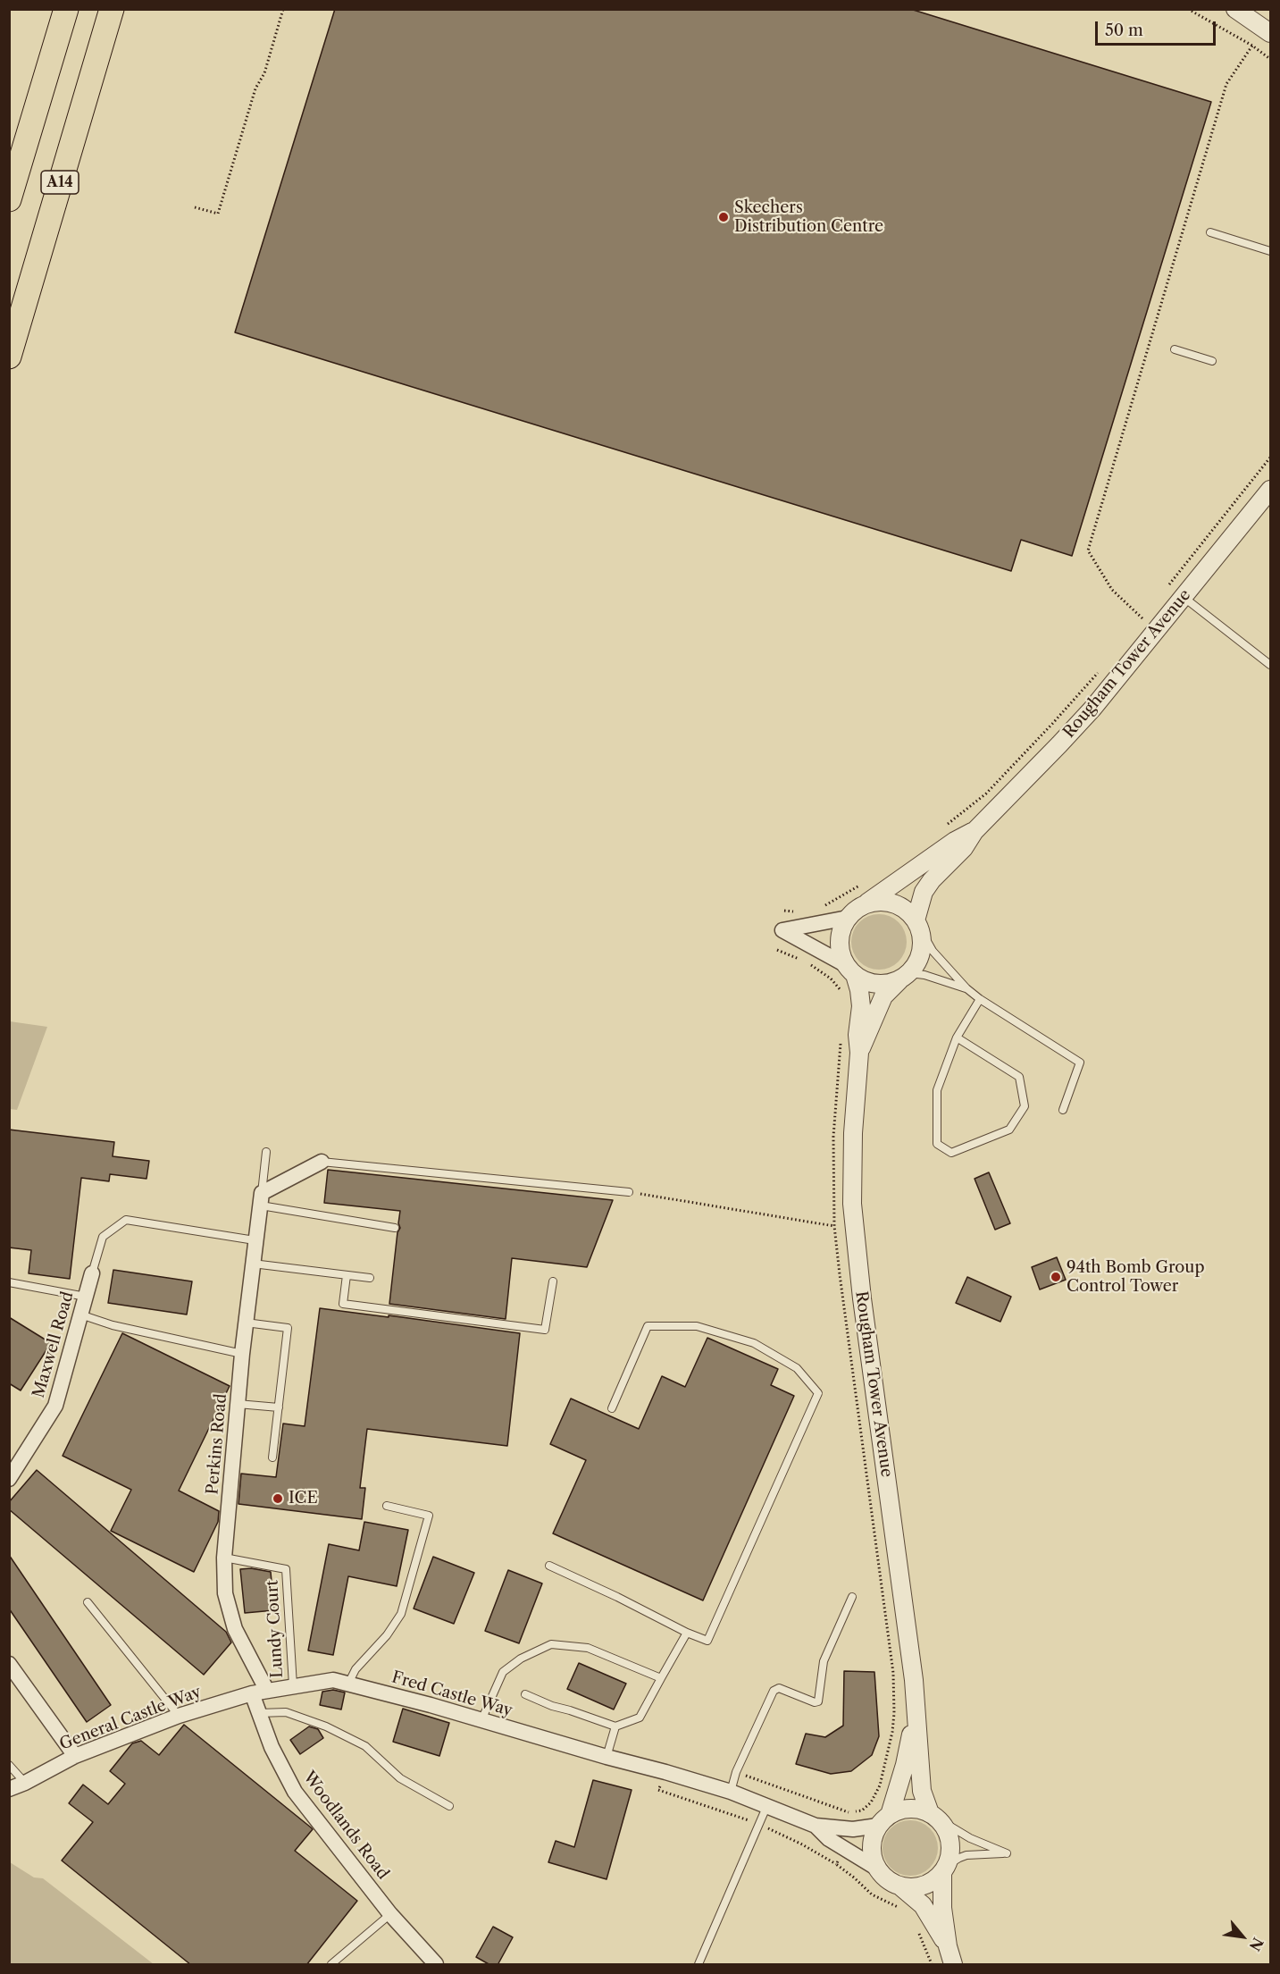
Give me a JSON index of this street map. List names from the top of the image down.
{
  "streets": {
    "highway": ["A14"],
    "street": [
      "Rougham Tower Avenue",
      "Maxwell Road",
      "Perkins Road",
      "Fred Castle Way",
      "General Castle Way",
      "Woodlands Road"
    ],
    "lane": ["Lundy Court"]
  },
  "crossings": [
    ["Perkins Road", "Lundy Court"],
    ["Perkins Road", "Fred Castle Way"],
    ["Perkins Road", "General Castle Way"],
    ["Lundy Court", "Fred Castle Way"],
    ["Fred Castle Way", "General Castle Way"],
    ["General Castle Way", "Woodlands Road"]
  ],
  "places": ["Skechers Distribution Centre", "94th Bomb Group Control Tower", "ICE"],
  "scale_bar": "50 m",
  "north": "bottom right"
}
